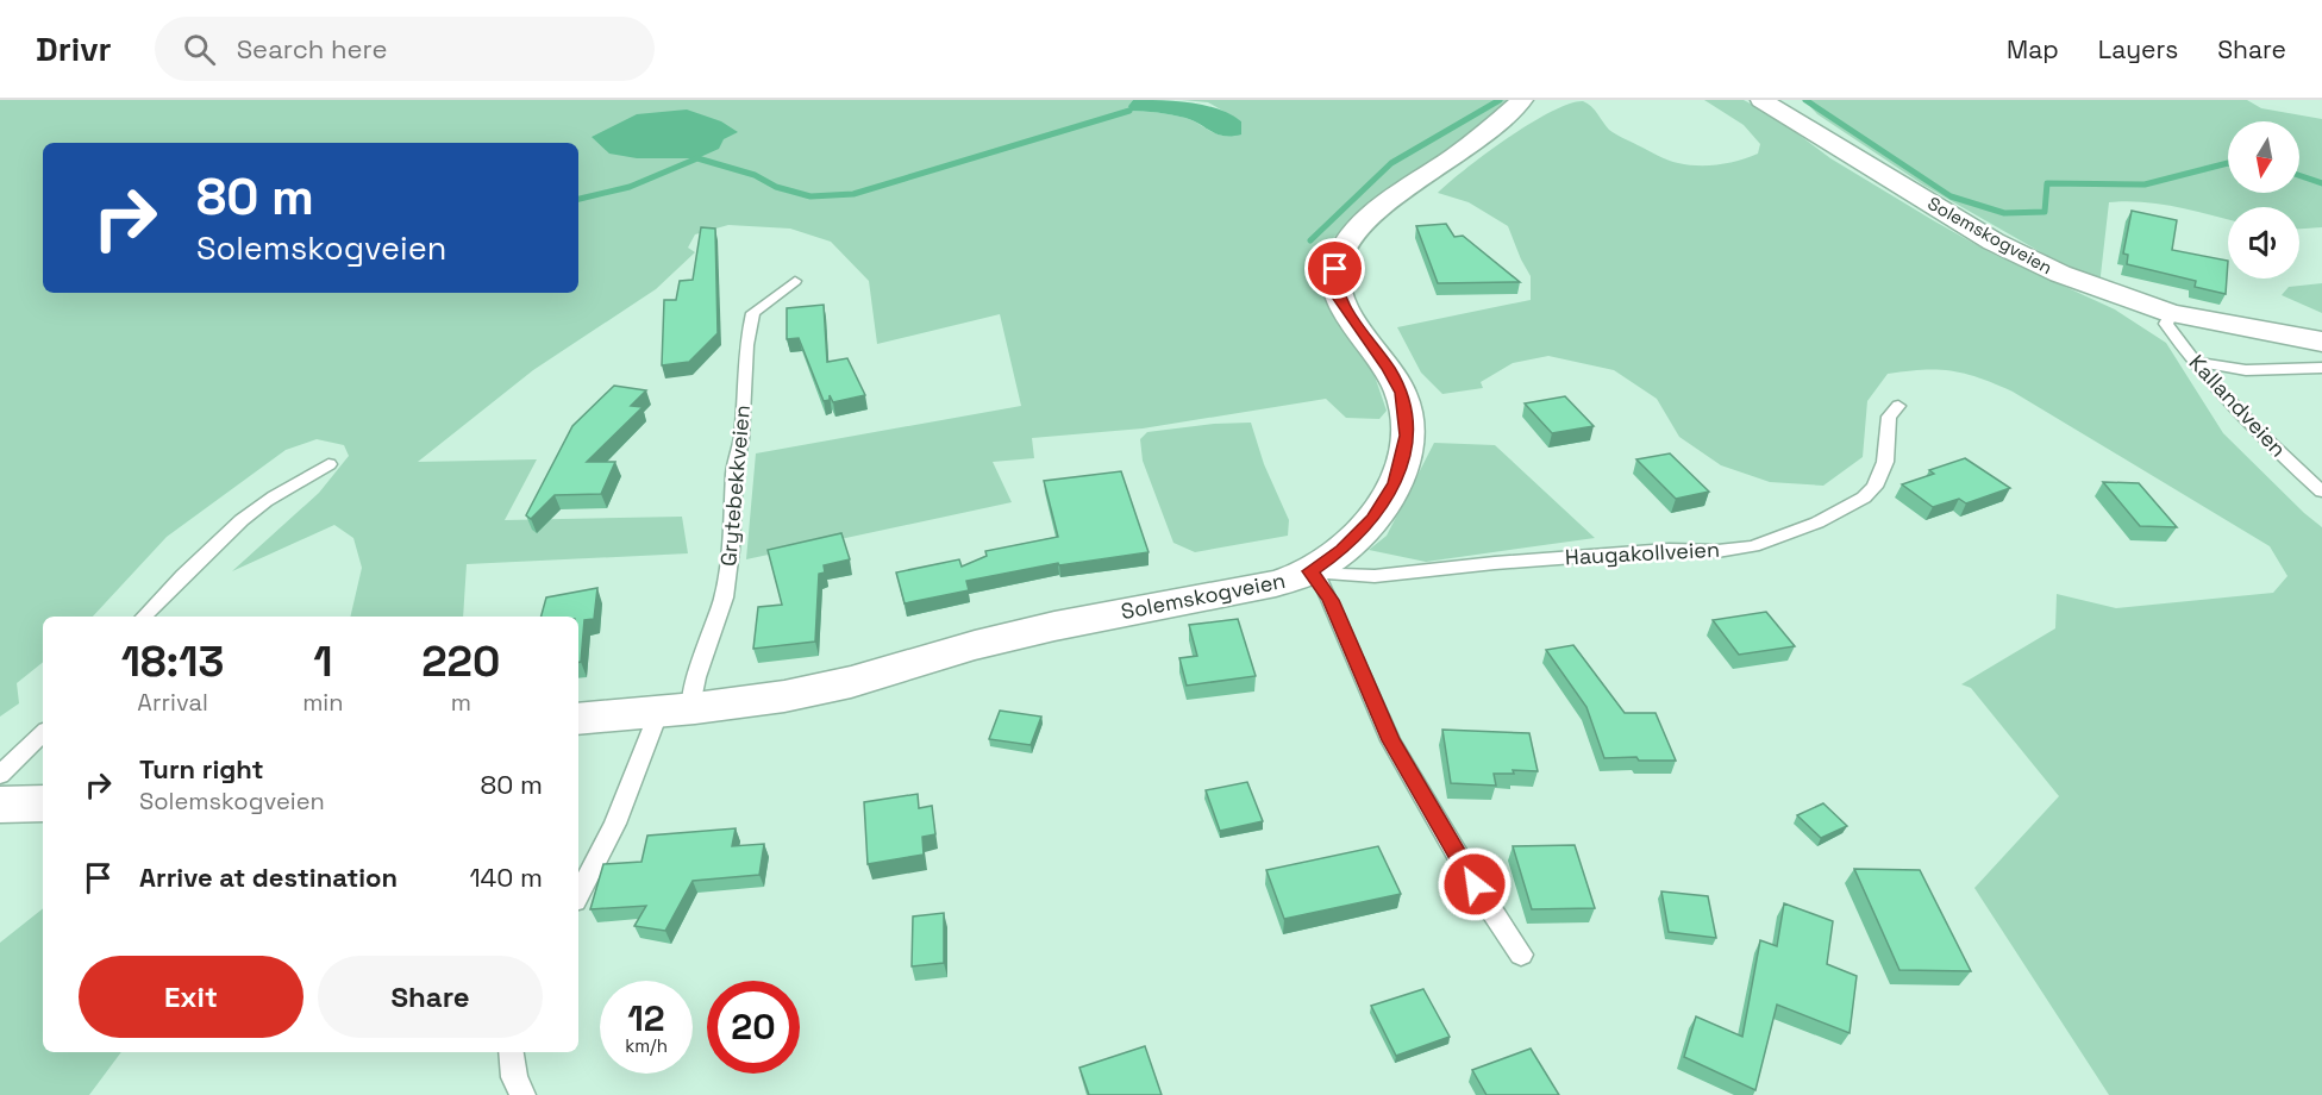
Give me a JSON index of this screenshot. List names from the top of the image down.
{
  "streets": {
    "street": ["Solemskogveien"],
    "lane": ["Kallandveien", "Grytebekkveien", "Haugakollveien"]
  },
  "crossings": [
    ["Solemskogveien", "Kallandveien"],
    ["Solemskogveien", "Grytebekkveien"],
    ["Solemskogveien", "Haugakollveien"]
  ],
  "north": "bottom",
  "page": {
    "header": "Drivr",
    "search": "Search here",
    "nav": ["Map", "Layers", "Share"],
    "turn": ["80 m", "Solemskogveien"],
    "eta": [
      "18:13",
      "Arrival",
      "1",
      "min",
      "220",
      "m"
    ],
    "list": [
      {
        "name": "Turn right",
        "note": "Solemskogveien",
        "value": "80 m"
      },
      {
        "name": "Arrive at destination",
        "value": "140 m"
      }
    ],
    "buttons": ["Exit", "Share"],
    "speed": "12 km/h",
    "limit": "20"
  }
}
